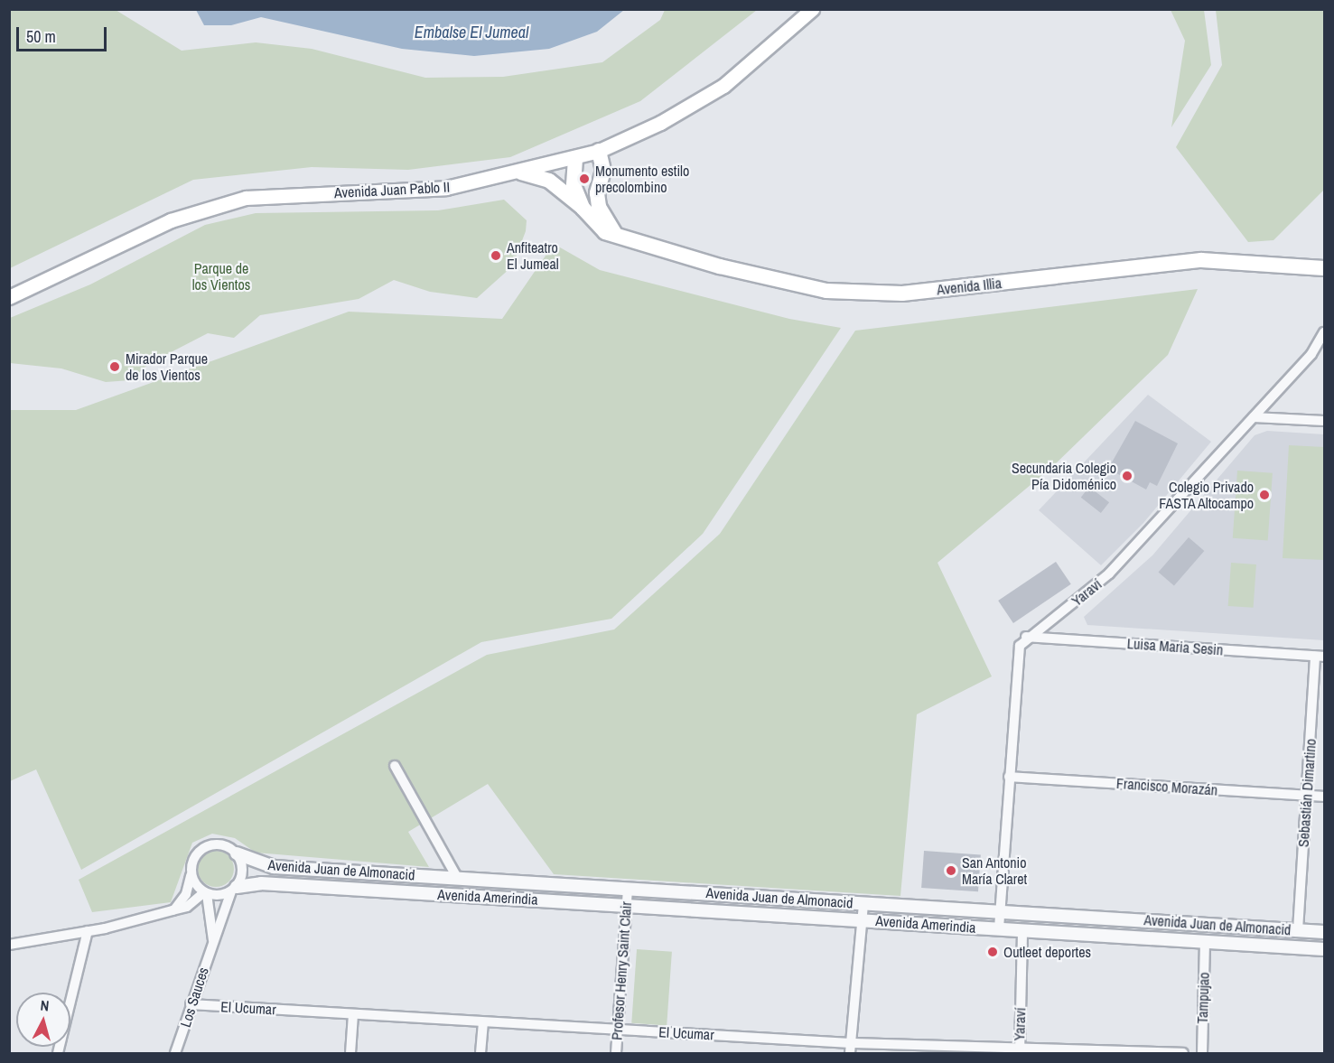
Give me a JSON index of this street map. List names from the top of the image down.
{
  "streets": {
    "main road": ["Avenida Juan Pablo II", "Avenida Illia"],
    "street": [
      "Yaraví",
      "Luisa Maria Sesin",
      "Francisco Morazán",
      "Sebastián Dimartino",
      "Avenida Juan de Almonacid",
      "Avenida Amerindia",
      "Profesor Henry Saint Clair",
      "Los Sauces",
      "Tampujao",
      "El Ucumar"
    ]
  },
  "crossings": [
    ["Avenida Juan Pablo II", "Avenida Illia"],
    ["Yaraví", "Luisa Maria Sesin"],
    ["Yaraví", "Francisco Morazán"],
    ["Yaraví", "Avenida Juan de Almonacid"],
    ["Yaraví", "Avenida Amerindia"],
    ["Yaraví", "El Ucumar"],
    ["Luisa Maria Sesin", "Sebastián Dimartino"],
    ["Francisco Morazán", "Sebastián Dimartino"],
    ["Sebastián Dimartino", "Avenida Juan de Almonacid"],
    ["Avenida Juan de Almonacid", "Avenida Amerindia"],
    ["Avenida Juan de Almonacid", "Profesor Henry Saint Clair"],
    ["Avenida Juan de Almonacid", "Los Sauces"],
    ["Avenida Amerindia", "Profesor Henry Saint Clair"],
    ["Avenida Amerindia", "Los Sauces"],
    ["Avenida Amerindia", "Tampujao"],
    ["Profesor Henry Saint Clair", "El Ucumar"],
    ["Los Sauces", "El Ucumar"]
  ],
  "water": ["Embalse El Jumeal"],
  "parks": ["Parque de los Vientos"],
  "places": [
    "Monumento estilo precolombino",
    "Anfiteatro El Jumeal",
    "Mirador Parque de los Vientos",
    "Secundaria Colegio Pía Didoménico",
    "Colegio Privado FASTA Altocampo",
    "San Antonio María Claret",
    "Outleet deportes"
  ],
  "scale_bar": "50 m",
  "north": "top"
}
